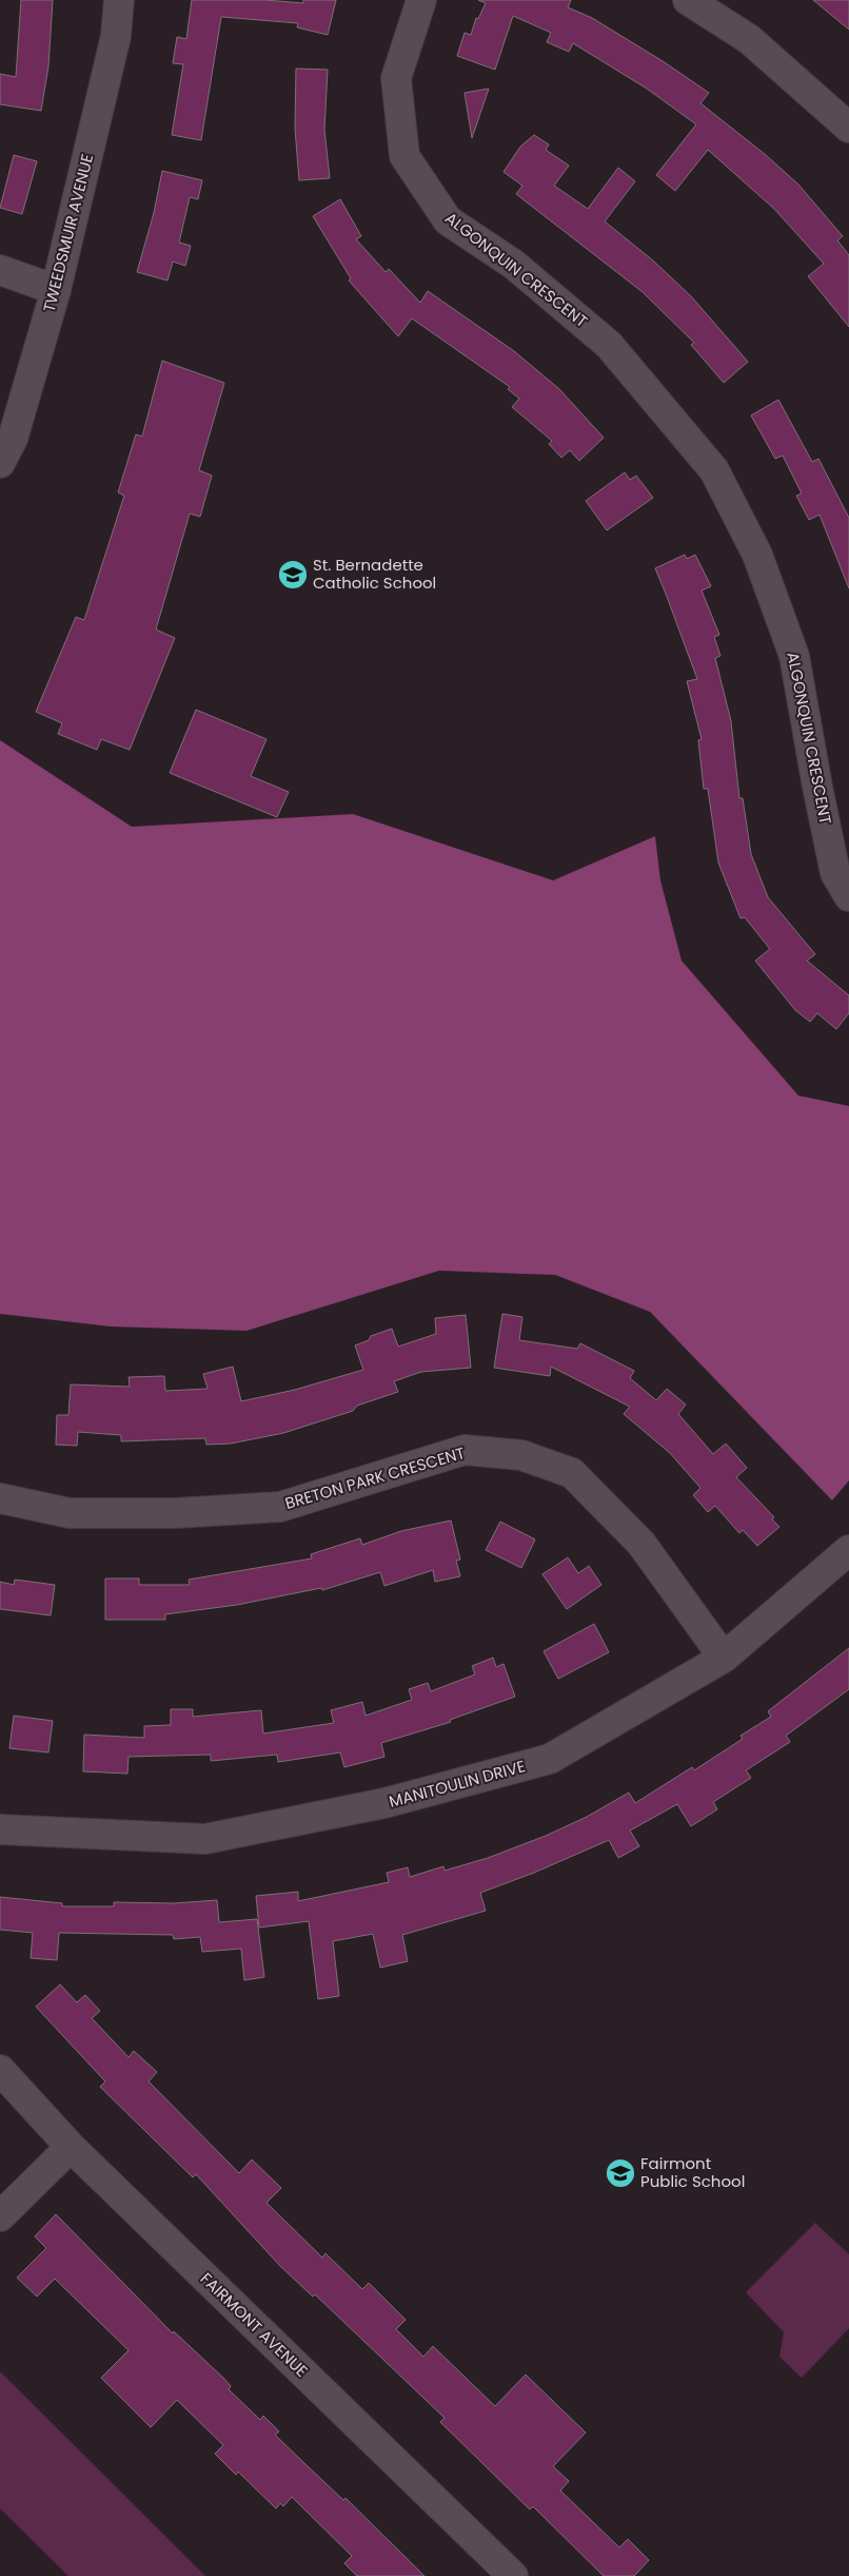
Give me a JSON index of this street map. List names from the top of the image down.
{
  "streets": {
    "street": [
      "TWEEDSMUIR AVENUE",
      "ALGONQUIN CRESCENT",
      "BRETON PARK CRESCENT",
      "MANITOULIN DRIVE",
      "FAIRMONT AVENUE"
    ]
  },
  "crossings": [
    ["BRETON PARK CRESCENT", "MANITOULIN DRIVE"]
  ],
  "places": {
    "school or university": ["St. Bernadette Catholic School", "Fairmont Public School"]
  }
}
